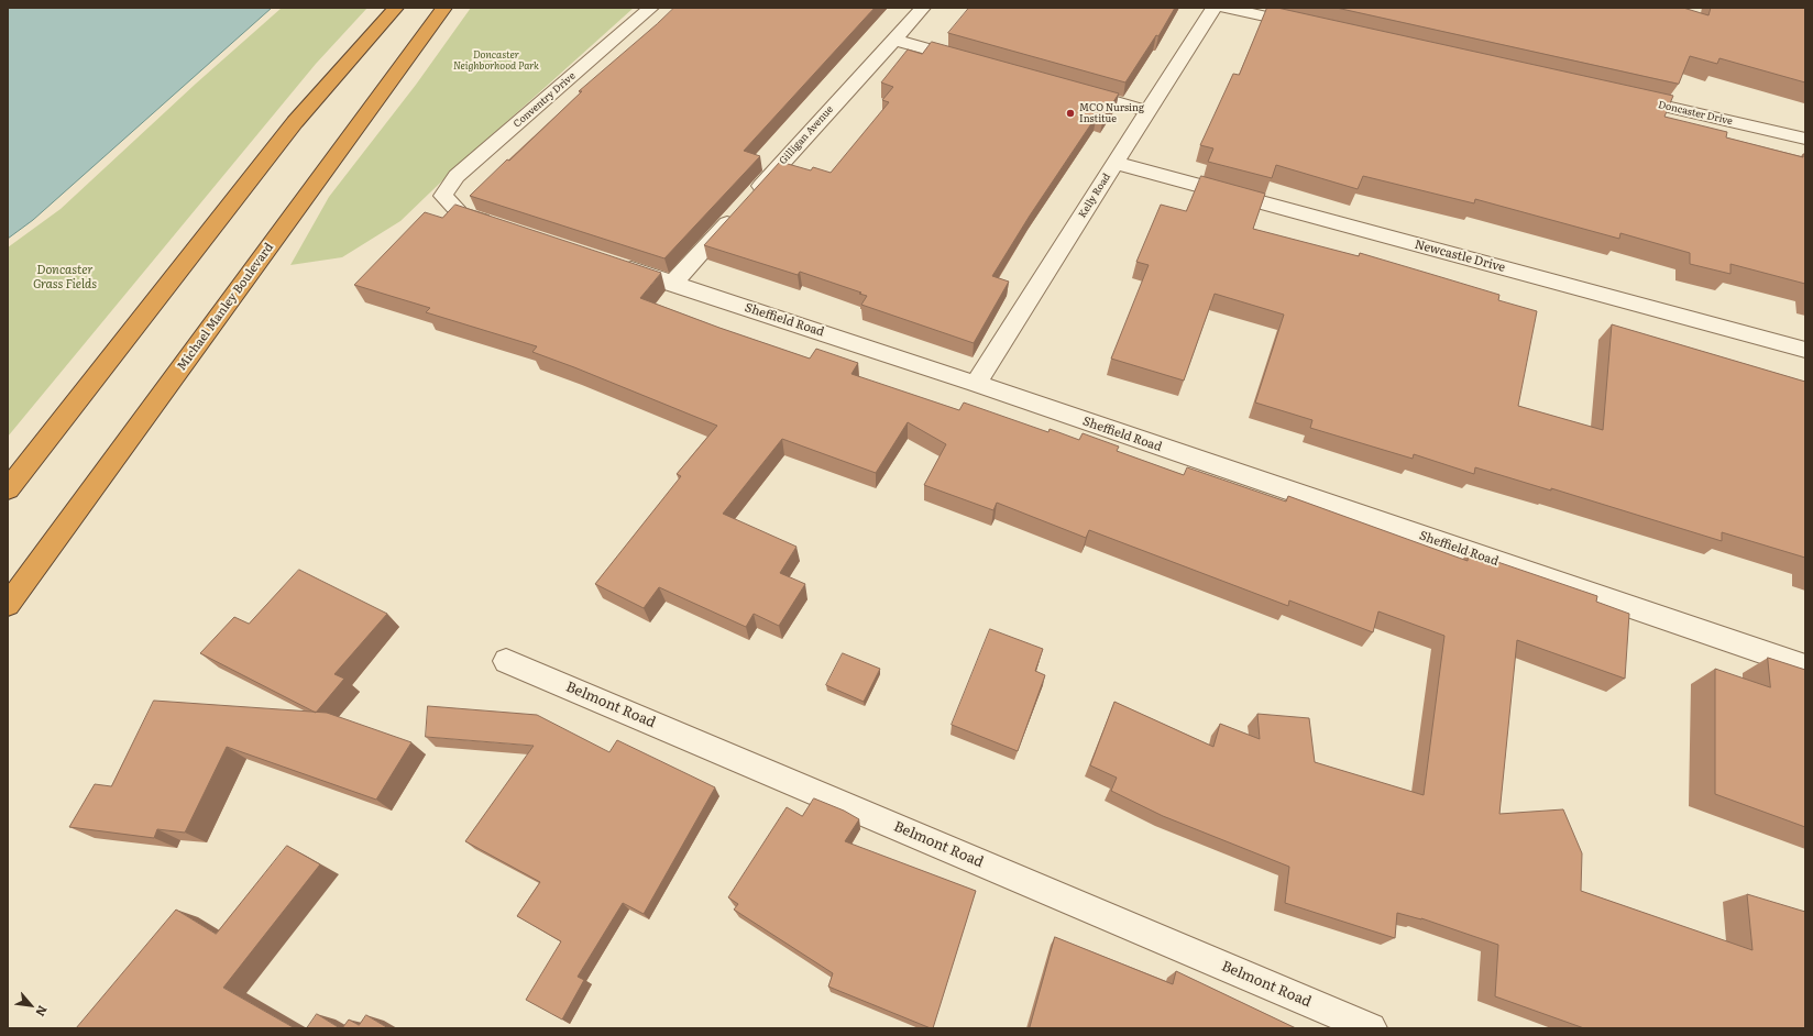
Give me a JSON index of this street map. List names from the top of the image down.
{
  "streets": {
    "highway": ["Michael Manley Boulevard"],
    "street": [
      "Conventry Drive",
      "Doncaster Drive",
      "Gilligan Avenue",
      "Kelly Road",
      "Newcastle Drive",
      "Sheffield Road",
      "Belmont Road"
    ]
  },
  "crossings": [
    ["Gilligan Avenue", "Sheffield Road"],
    ["Kelly Road", "Newcastle Drive"],
    ["Kelly Road", "Sheffield Road"]
  ],
  "parks": ["Doncaster Neighborhood Park", "Doncaster Grass Fields"],
  "places": ["MCO Nursing Institue"],
  "north": "bottom right"
}
